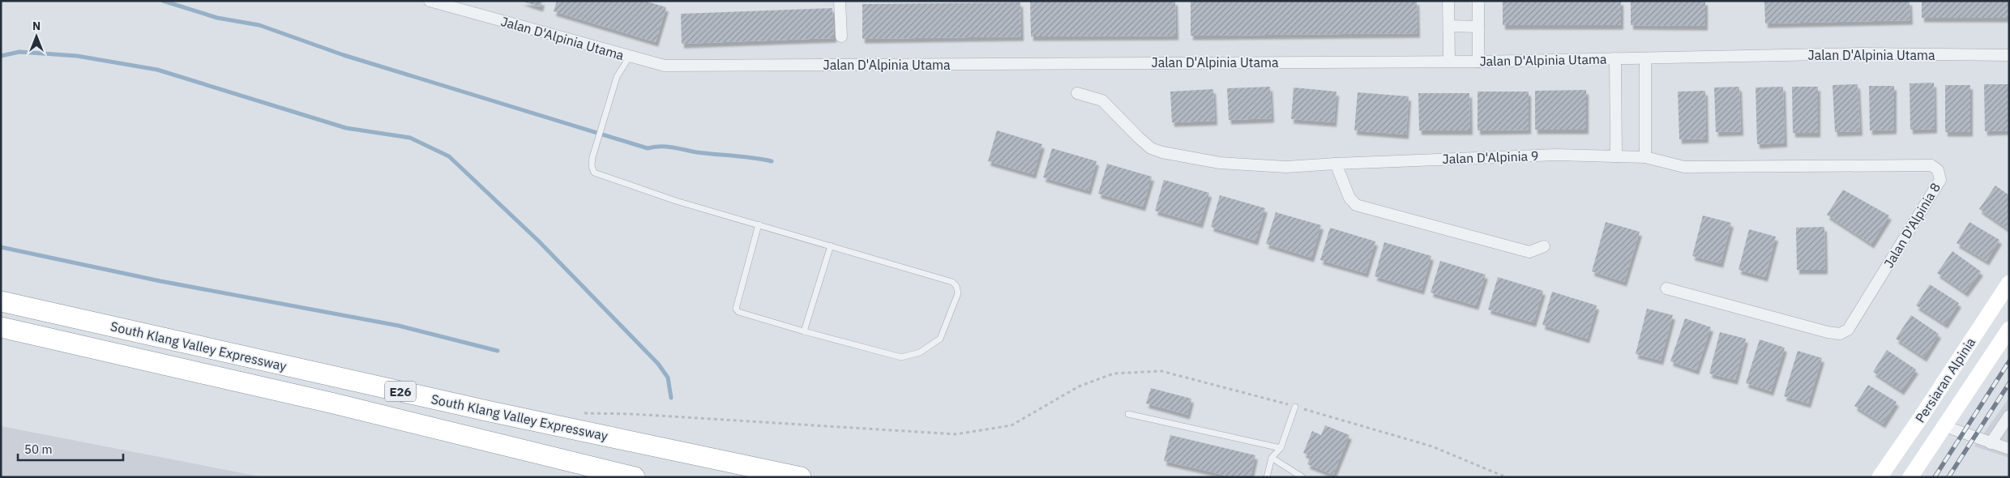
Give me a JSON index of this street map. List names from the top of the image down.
{
  "streets": {
    "highway": ["South Klang Valley Expressway", "E26"],
    "main road": ["Persiaran Alpinia"],
    "street": ["Jalan D'Alpinia Utama", "Jalan D'Alpinia 9", "Jalan D'Alpinia 8"]
  },
  "crossings": [
    ["Jalan D'Alpinia 9", "Jalan D'Alpinia 8"]
  ],
  "scale_bar": "50 m",
  "north": "top"
}
